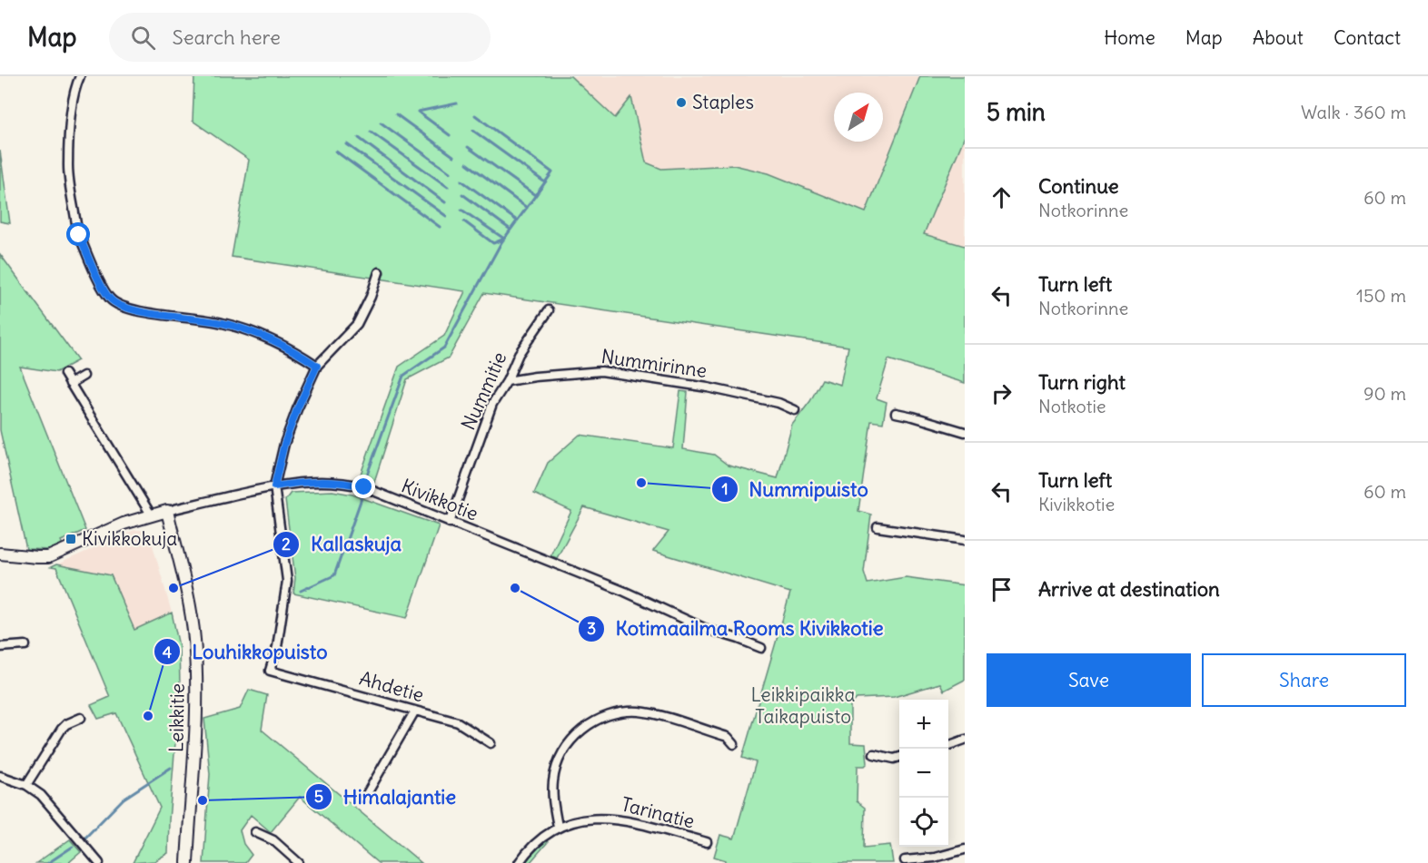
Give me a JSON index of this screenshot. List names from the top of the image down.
{
  "streets": {
    "street": [
      "Nummirinne",
      "Nummitie",
      "Kivikkotie",
      "Ahdetie",
      "Leikkitie",
      "Tarinatie"
    ]
  },
  "crossings": [
    ["Nummirinne", "Nummitie"],
    ["Nummitie", "Kivikkotie"],
    ["Kivikkotie", "Ahdetie"],
    ["Kivikkotie", "Leikkitie"]
  ],
  "parks": ["Leikkipaikka Taikapuisto"],
  "places": {
    "other": [
      "Staples",
      "Nummipuisto",
      "Kallaskuja",
      "Kotimaailma Rooms Kivikkotie",
      "Louhikkopuisto",
      "Himalajantie"
    ],
    "transit": ["Kivikkokuja"]
  },
  "north": "top right",
  "page": {
    "header": "Map",
    "search": "Search here",
    "nav": [
      "Home",
      "Map",
      "About",
      "Contact"
    ],
    "heading": ["5 min", "Walk · 360 m"],
    "list": [
      ["Continue", "Notkorinne", "60 m"],
      ["Turn left", "Notkorinne", "150 m"],
      ["Turn right", "Notkotie", "90 m"],
      ["Turn left", "Kivikkotie", "60 m"],
      "Arrive at destination"
    ],
    "buttons": ["Save", "Share"],
    "map_buttons": ["+", "−"]
  }
}
